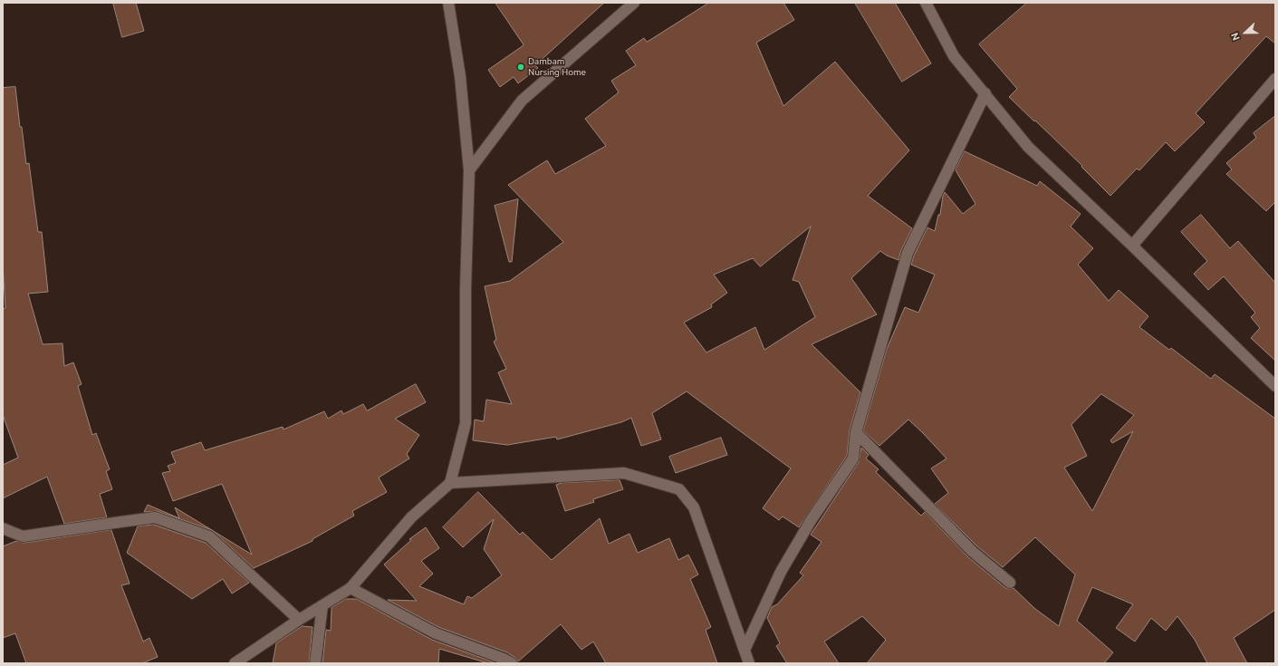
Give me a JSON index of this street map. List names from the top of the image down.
{
  "places": ["Dambam Nursing Home"],
  "north": "left"
}
